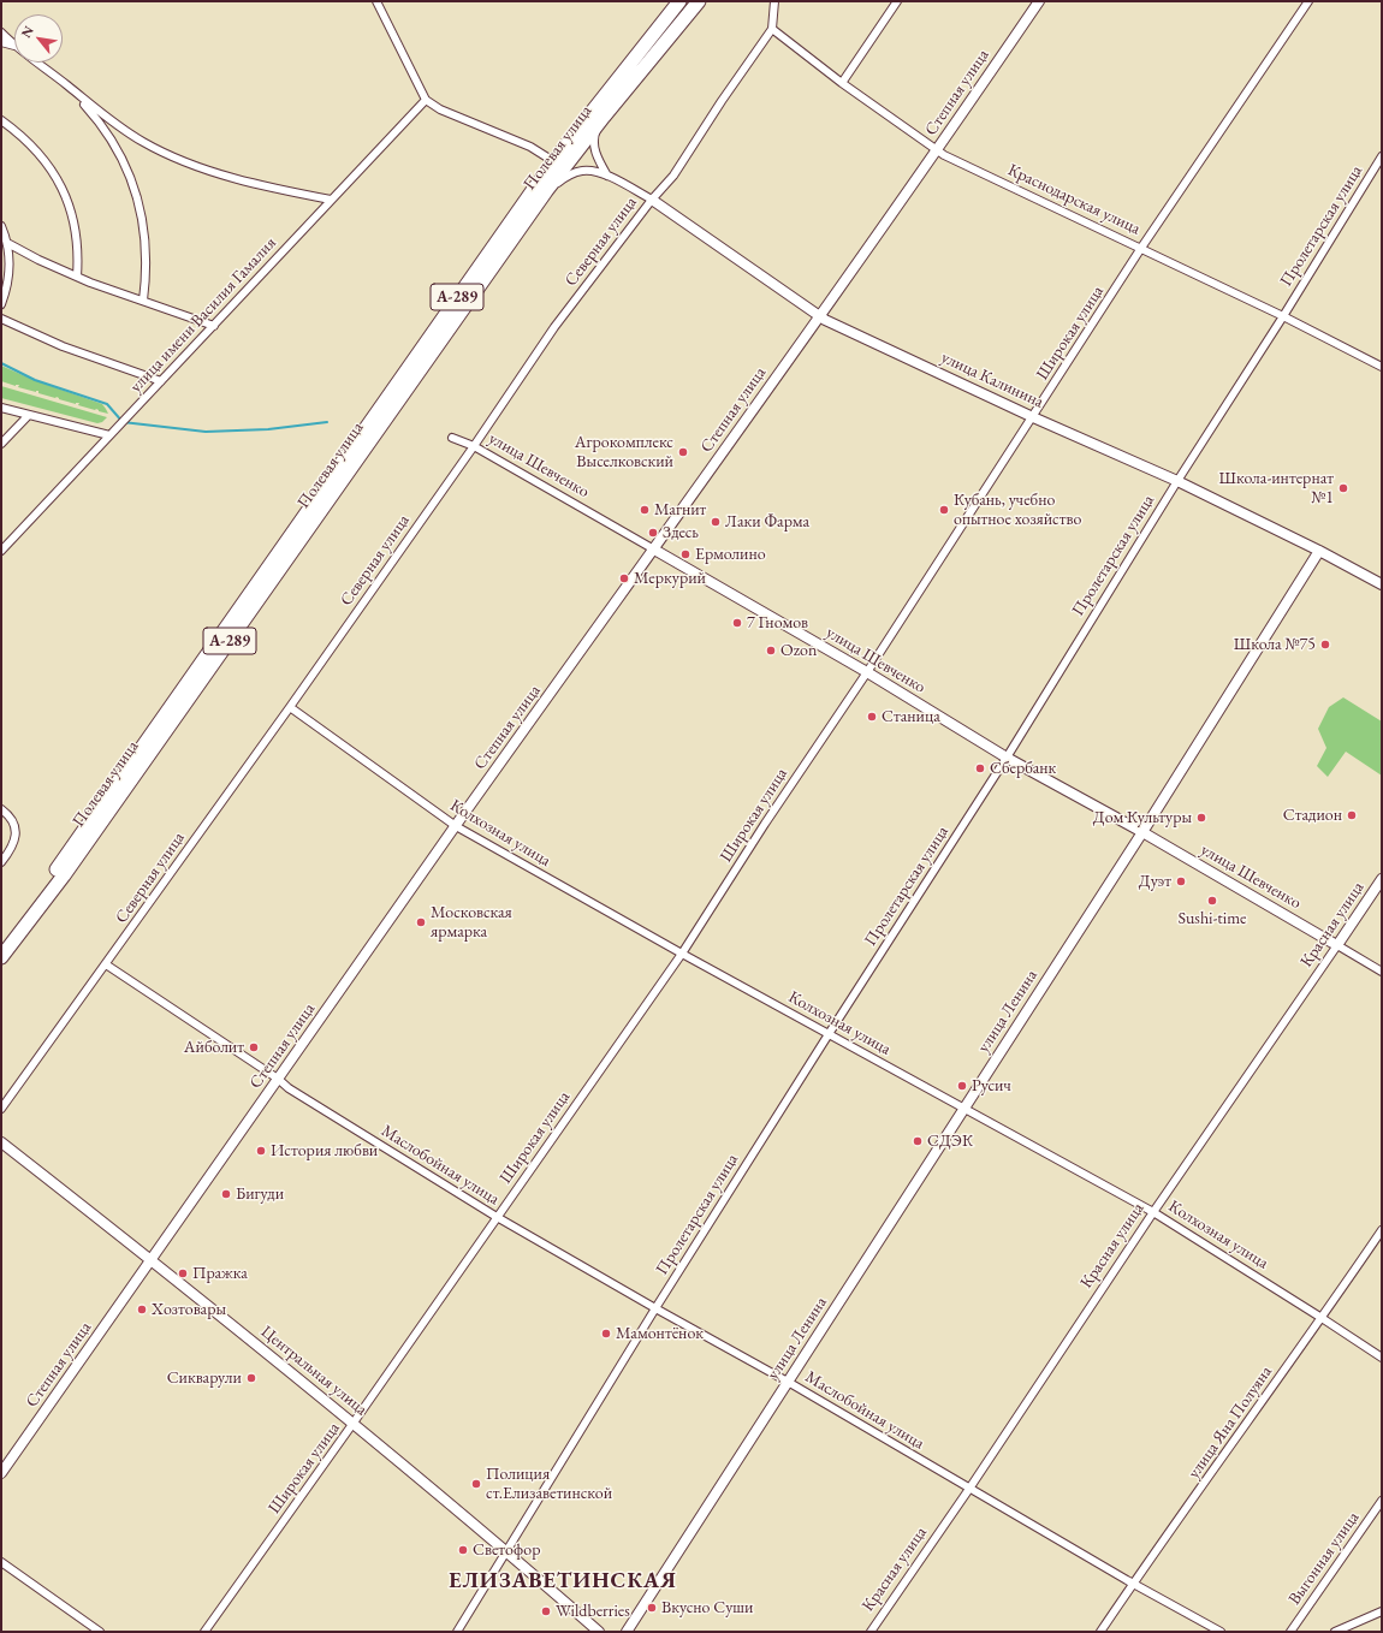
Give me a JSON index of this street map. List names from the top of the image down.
{
  "streets": {
    "highway": ["Полевая улица", "А-289"],
    "street": [
      "Степная улица",
      "Краснодарская улица",
      "Пролетарская улица",
      "Северная улица",
      "улица имени Василия Гамалия",
      "Широкая улица",
      "улица Калинина",
      "улица Шевченко",
      "Колхозная улица",
      "Красная улица",
      "улица Ленина",
      "Маслобойная улица",
      "Центральная улица",
      "улица Яна Полуяна",
      "Выгонная улица"
    ]
  },
  "crossings": [
    ["Степная улица", "Краснодарская улица"],
    ["Степная улица", "улица Калинина"],
    ["Степная улица", "улица Шевченко"],
    ["Степная улица", "Колхозная улица"],
    ["Степная улица", "Маслобойная улица"],
    ["Степная улица", "Центральная улица"],
    ["Полевая улица", "А-289"],
    ["Краснодарская улица", "Пролетарская улица"],
    ["Краснодарская улица", "Северная улица"],
    ["Краснодарская улица", "Широкая улица"],
    ["Пролетарская улица", "улица Калинина"],
    ["Пролетарская улица", "улица Шевченко"],
    ["Пролетарская улица", "Колхозная улица"],
    ["Пролетарская улица", "Маслобойная улица"],
    ["Пролетарская улица", "Центральная улица"],
    ["Северная улица", "улица Калинина"],
    ["Северная улица", "улица Шевченко"],
    ["Северная улица", "Колхозная улица"],
    ["Северная улица", "Маслобойная улица"],
    ["А-289", "улица Калинина"],
    ["Широкая улица", "улица Калинина"],
    ["Широкая улица", "улица Шевченко"],
    ["Широкая улица", "Колхозная улица"],
    ["Широкая улица", "Маслобойная улица"],
    ["Широкая улица", "Центральная улица"],
    ["улица Калинина", "улица Ленина"],
    ["улица Шевченко", "Красная улица"],
    ["улица Шевченко", "улица Ленина"],
    ["Колхозная улица", "Красная улица"],
    ["Колхозная улица", "улица Ленина"],
    ["Колхозная улица", "улица Яна Полуяна"],
    ["Красная улица", "Маслобойная улица"],
    ["улица Ленина", "Маслобойная улица"],
    ["Маслобойная улица", "улица Яна Полуяна"]
  ],
  "districts": ["ЕЛИЗАВЕТИНСКАЯ"],
  "places": [
    "Агрокомплекс Выселковский",
    "Школа-интернат №1",
    "Магнит",
    "Кубань, учебно опытное хозяйство",
    "Лаки Фарма",
    "Здесь",
    "Ермолино",
    "Меркурий",
    "7 Гномов",
    "Школа №75",
    "Ozon",
    "Станица",
    "Сбербанк",
    "Стадион",
    "Дом Культуры",
    "Дуэт",
    "Sushi-time",
    "Московская ярмарка",
    "Айболит",
    "Русич",
    "СДЭК",
    "История любви",
    "Бигуди",
    "Пражка",
    "Хозтовары",
    "Мамонтёнок",
    "Сикварули",
    "Полиция ст.Елизаветинской",
    "Светофор",
    "Вкусно Суши",
    "Wildberries"
  ],
  "north": "top left"
}
